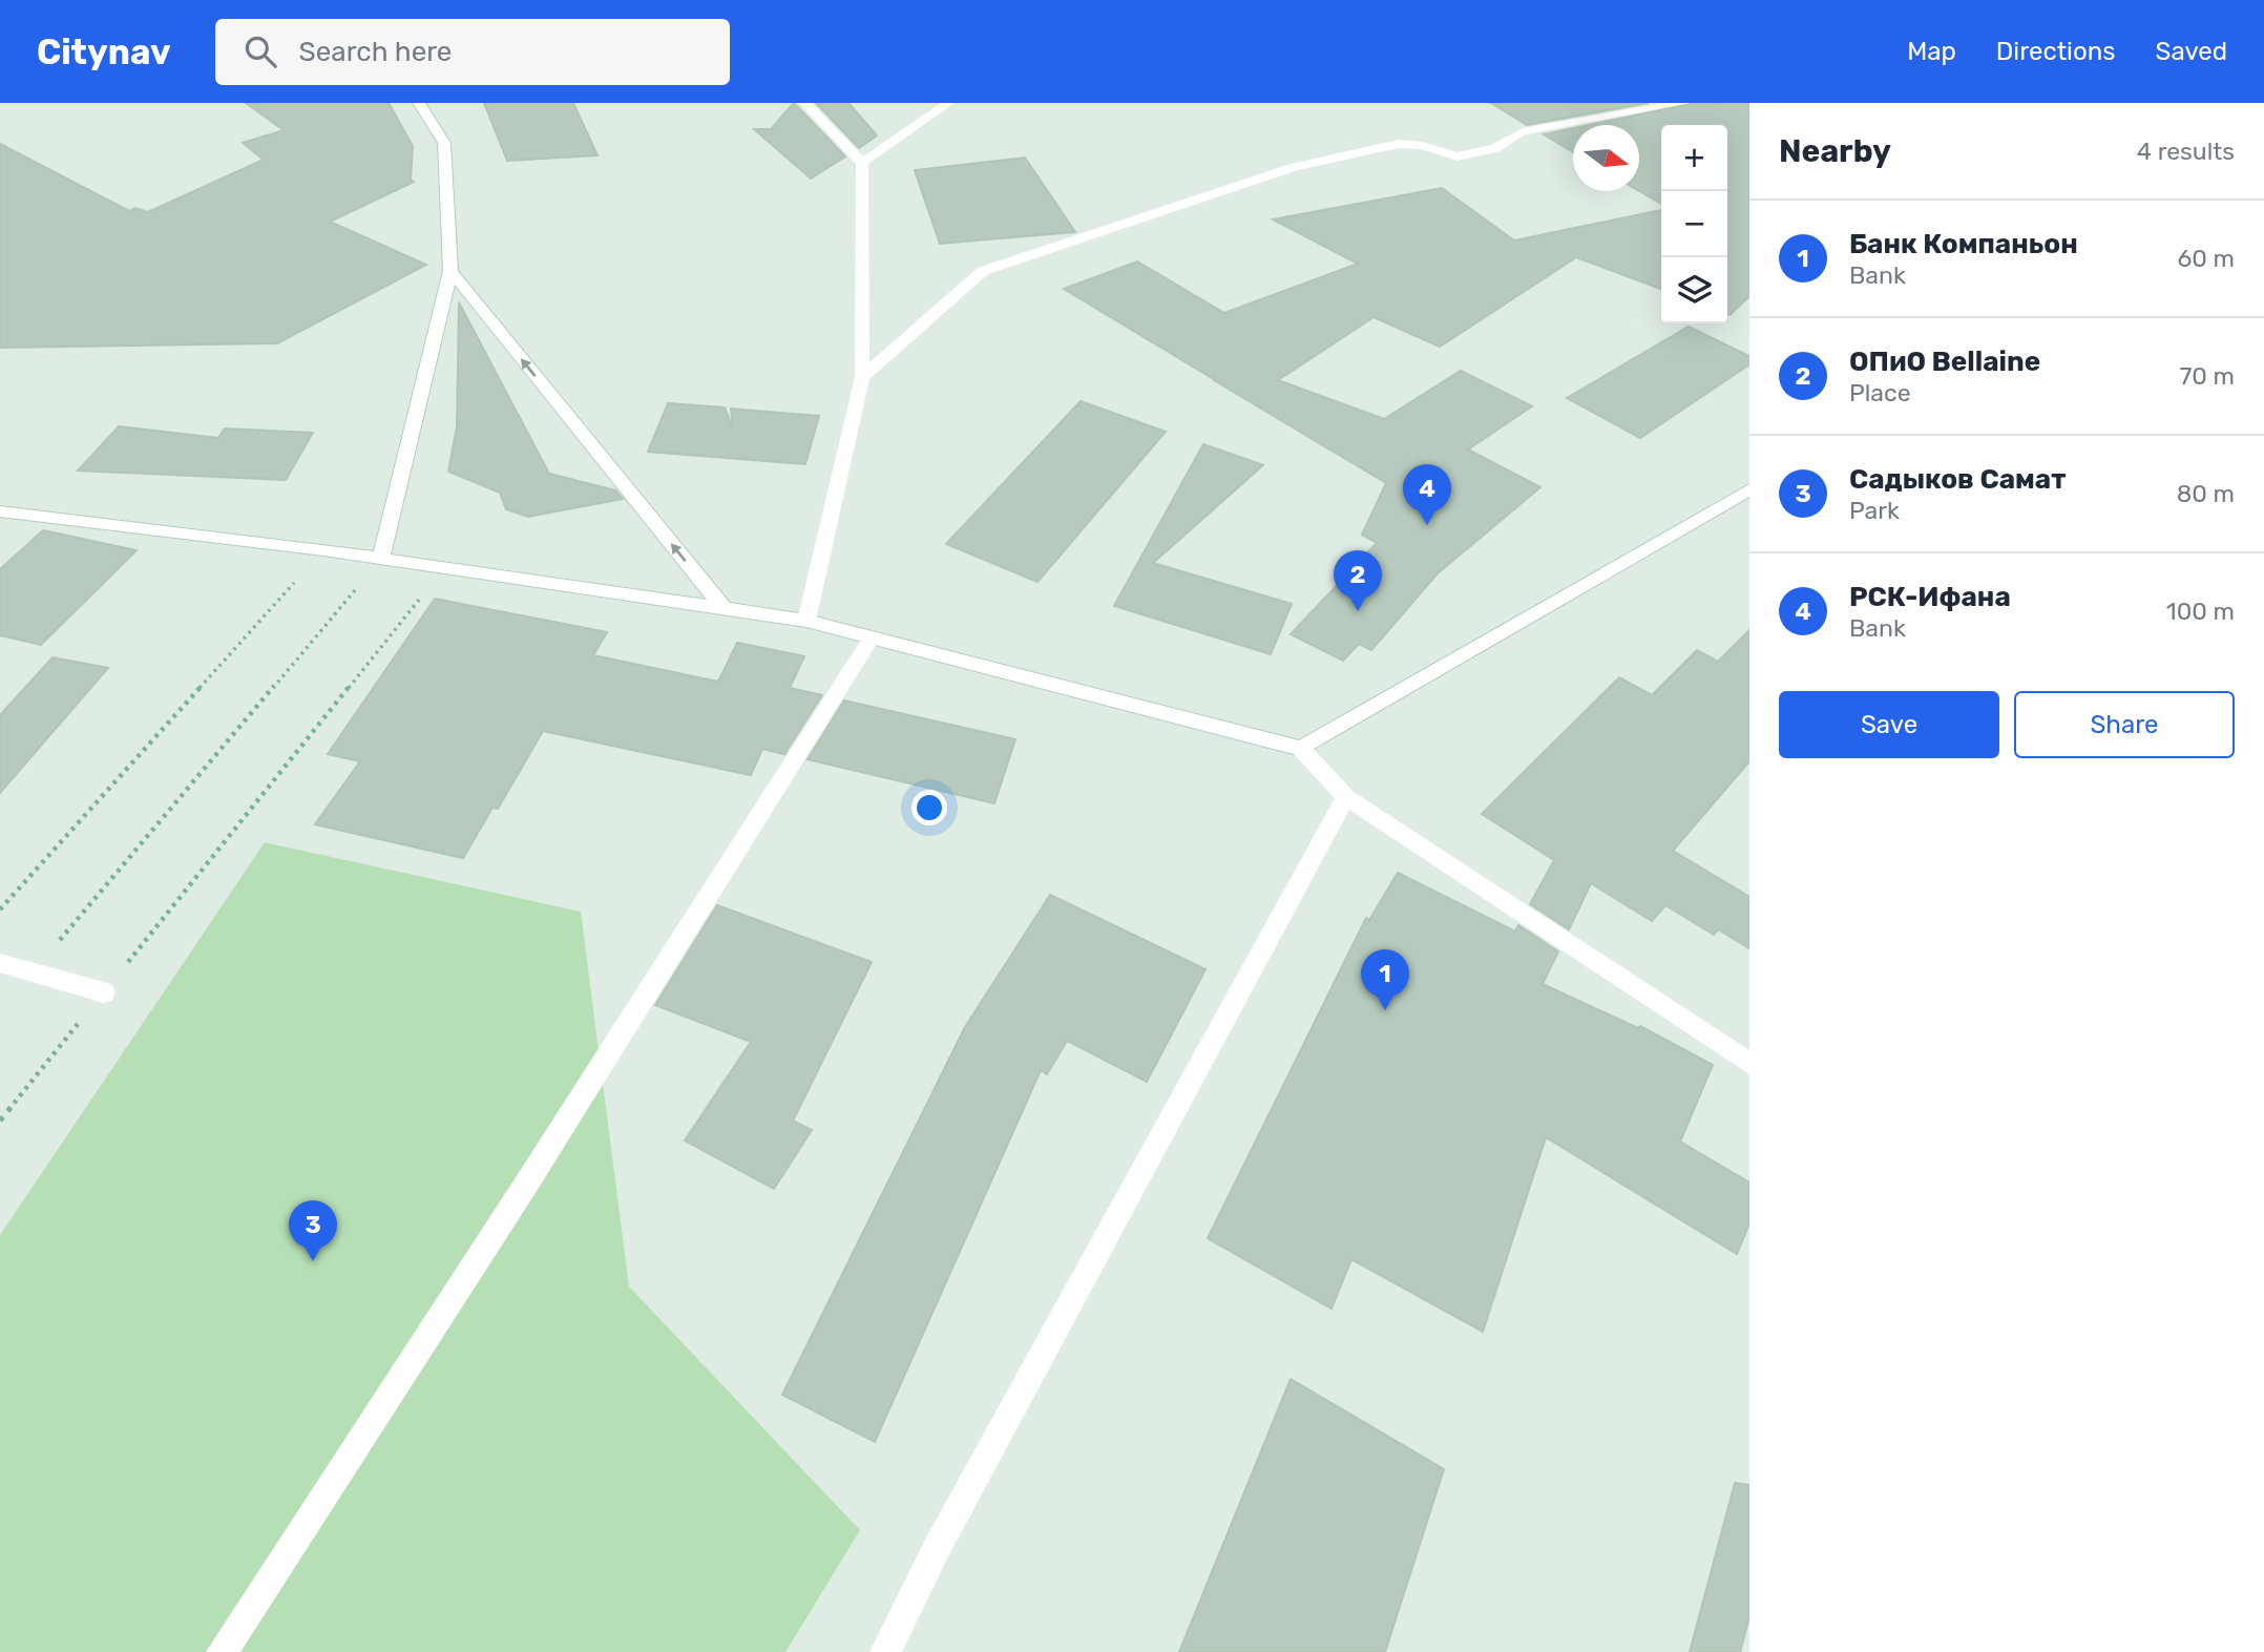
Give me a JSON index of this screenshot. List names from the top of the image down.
{
  "north": "right",
  "page": {
    "header": "Citynav",
    "search": "Search here",
    "nav": ["Map", "Directions", "Saved"],
    "heading": ["Nearby", "4 results"],
    "map_buttons": ["+", "−"],
    "list": [
      {
        "mark": "1",
        "name": "Банк Компаньон",
        "note": "Bank",
        "value": "60 m"
      },
      {
        "mark": "2",
        "name": "ОПиО Bellaine",
        "note": "Place",
        "value": "70 m"
      },
      {
        "mark": "3",
        "name": "Садыков Самат",
        "note": "Park",
        "value": "80 m"
      },
      {
        "mark": "4",
        "name": "РСК-Ифана",
        "note": "Bank",
        "value": "100 m"
      }
    ],
    "pins": [
      "4",
      "2",
      "1",
      "3"
    ],
    "buttons": ["Save", "Share"]
  }
}
